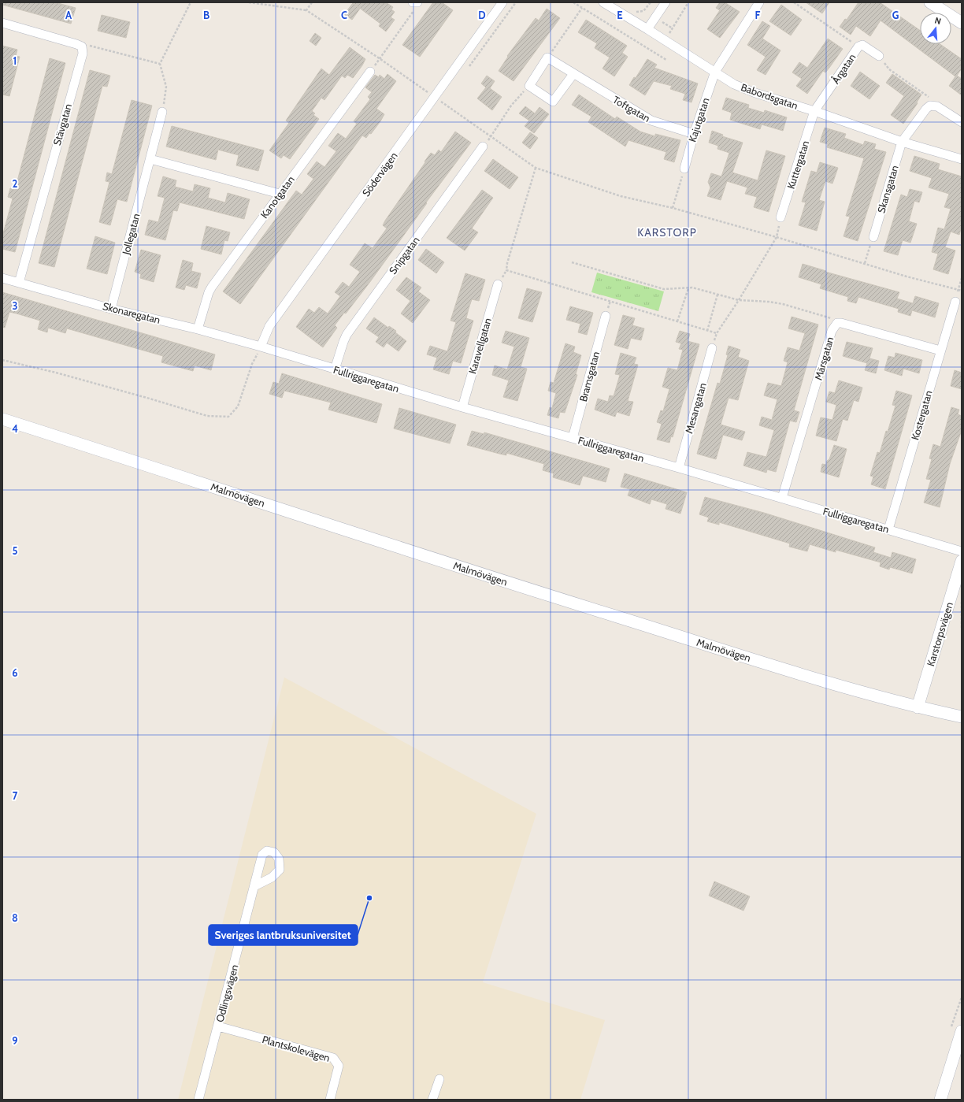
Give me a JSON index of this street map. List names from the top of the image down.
{
  "streets": {
    "main road": ["Malmövägen", "Karstorpsvägen"],
    "street": [
      "Årgatan",
      "Babordsgatan",
      "Toftgatan",
      "Kajutgatan",
      "Stävgatan",
      "Kuttergatan",
      "Södervägen",
      "Skansgatan",
      "Kanotgatan",
      "Jollegatan",
      "Snipgatan",
      "Skonaregatan",
      "Karavellgatan",
      "Märsgatan",
      "Bramsgatan",
      "Fullriggaregatan",
      "Mesangatan",
      "Kostergatan",
      "Odlingsvägen",
      "Plantskolevägen"
    ]
  },
  "crossings": [
    ["Årgatan", "Babordsgatan"],
    ["Årgatan", "Kuttergatan"],
    ["Babordsgatan", "Kajutgatan"],
    ["Babordsgatan", "Kuttergatan"],
    ["Babordsgatan", "Skansgatan"],
    ["Toftgatan", "Kajutgatan"],
    ["Stävgatan", "Skonaregatan"],
    ["Södervägen", "Skonaregatan"],
    ["Södervägen", "Fullriggaregatan"],
    ["Kanotgatan", "Skonaregatan"],
    ["Jollegatan", "Skonaregatan"],
    ["Snipgatan", "Fullriggaregatan"],
    ["Skonaregatan", "Fullriggaregatan"],
    ["Karavellgatan", "Fullriggaregatan"],
    ["Märsgatan", "Fullriggaregatan"],
    ["Bramsgatan", "Fullriggaregatan"],
    ["Fullriggaregatan", "Mesangatan"],
    ["Fullriggaregatan", "Kostergatan"],
    ["Malmövägen", "Karstorpsvägen"],
    ["Odlingsvägen", "Plantskolevägen"]
  ],
  "districts": ["KARSTORP"],
  "places": ["Sveriges lantbruksuniversitet"],
  "north": "top",
  "grid": {
    "columns": [
      "A",
      "B",
      "C",
      "D",
      "E",
      "F",
      "G"
    ],
    "rows": [
      "1",
      "2",
      "3",
      "4",
      "5",
      "6",
      "7",
      "8",
      "9"
    ]
  }
}
